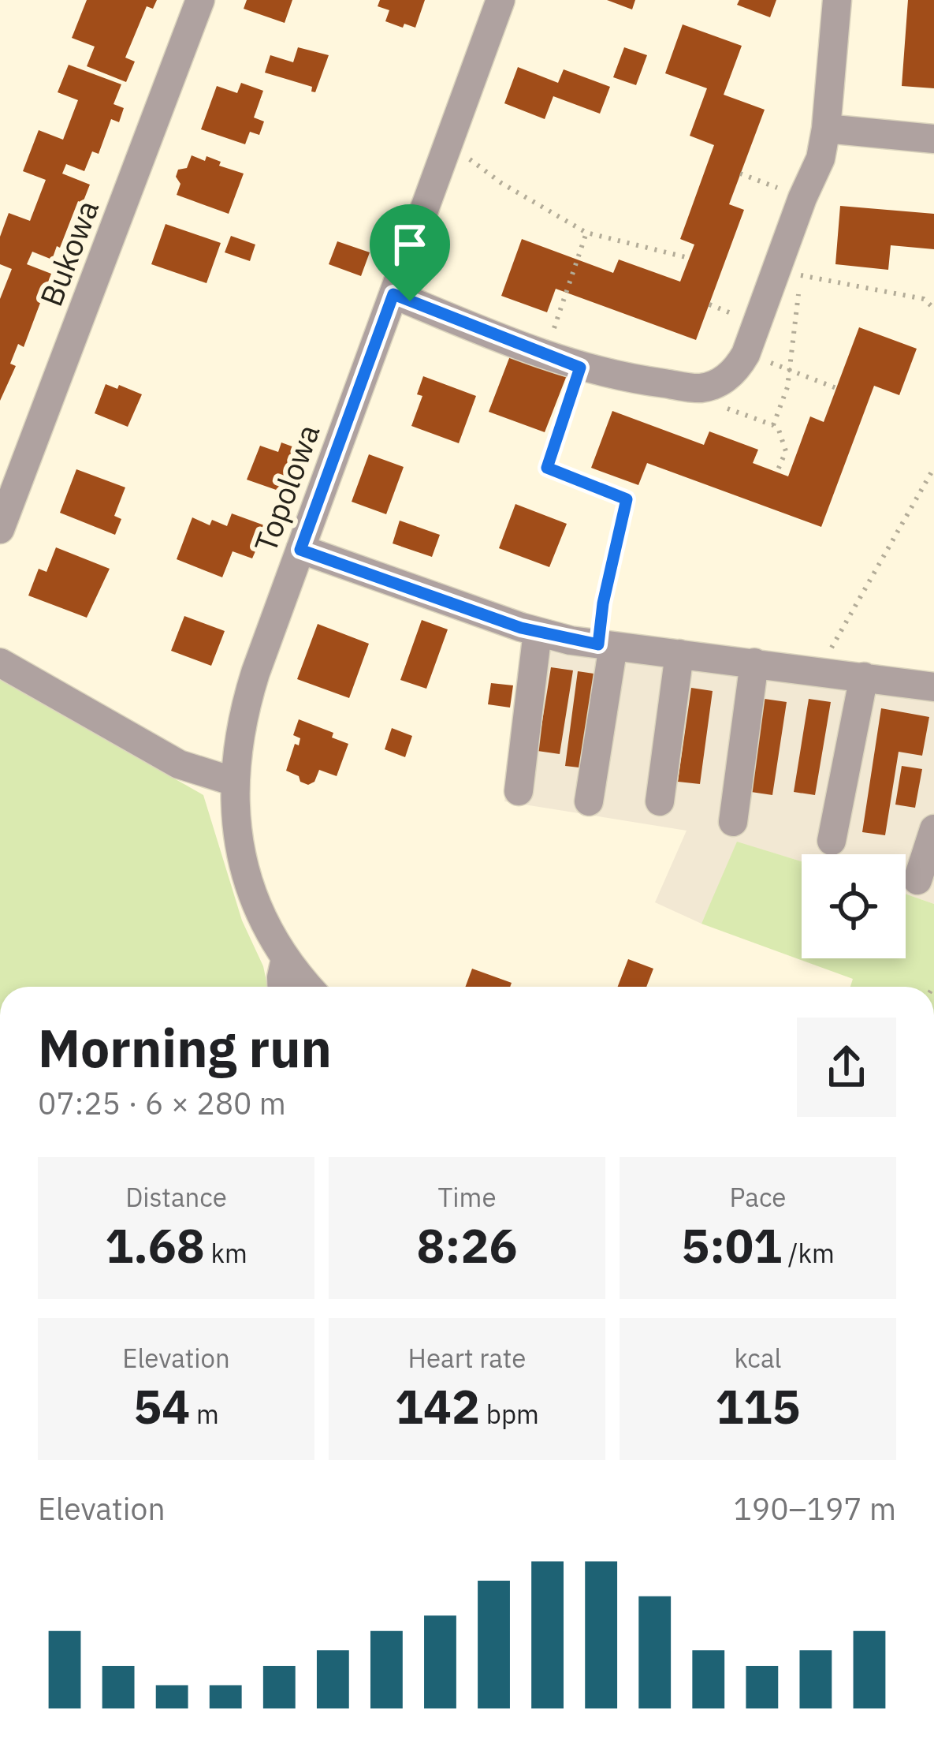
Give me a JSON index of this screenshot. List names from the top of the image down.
{
  "streets": {
    "street": ["Bukowa", "Topolowa"]
  },
  "page": {
    "heading": ["Morning run", "07:25 · 6 × 280 m"],
    "stats": [
      ["Distance", "1.68 km"],
      ["Time", "8:26"],
      ["Pace", "5:01 /km"],
      ["Elevation", "54 m"],
      ["Heart rate", "142 bpm"],
      ["kcal", "115"]
    ],
    "chart": ["Elevation", "190–197 m"]
  }
}
